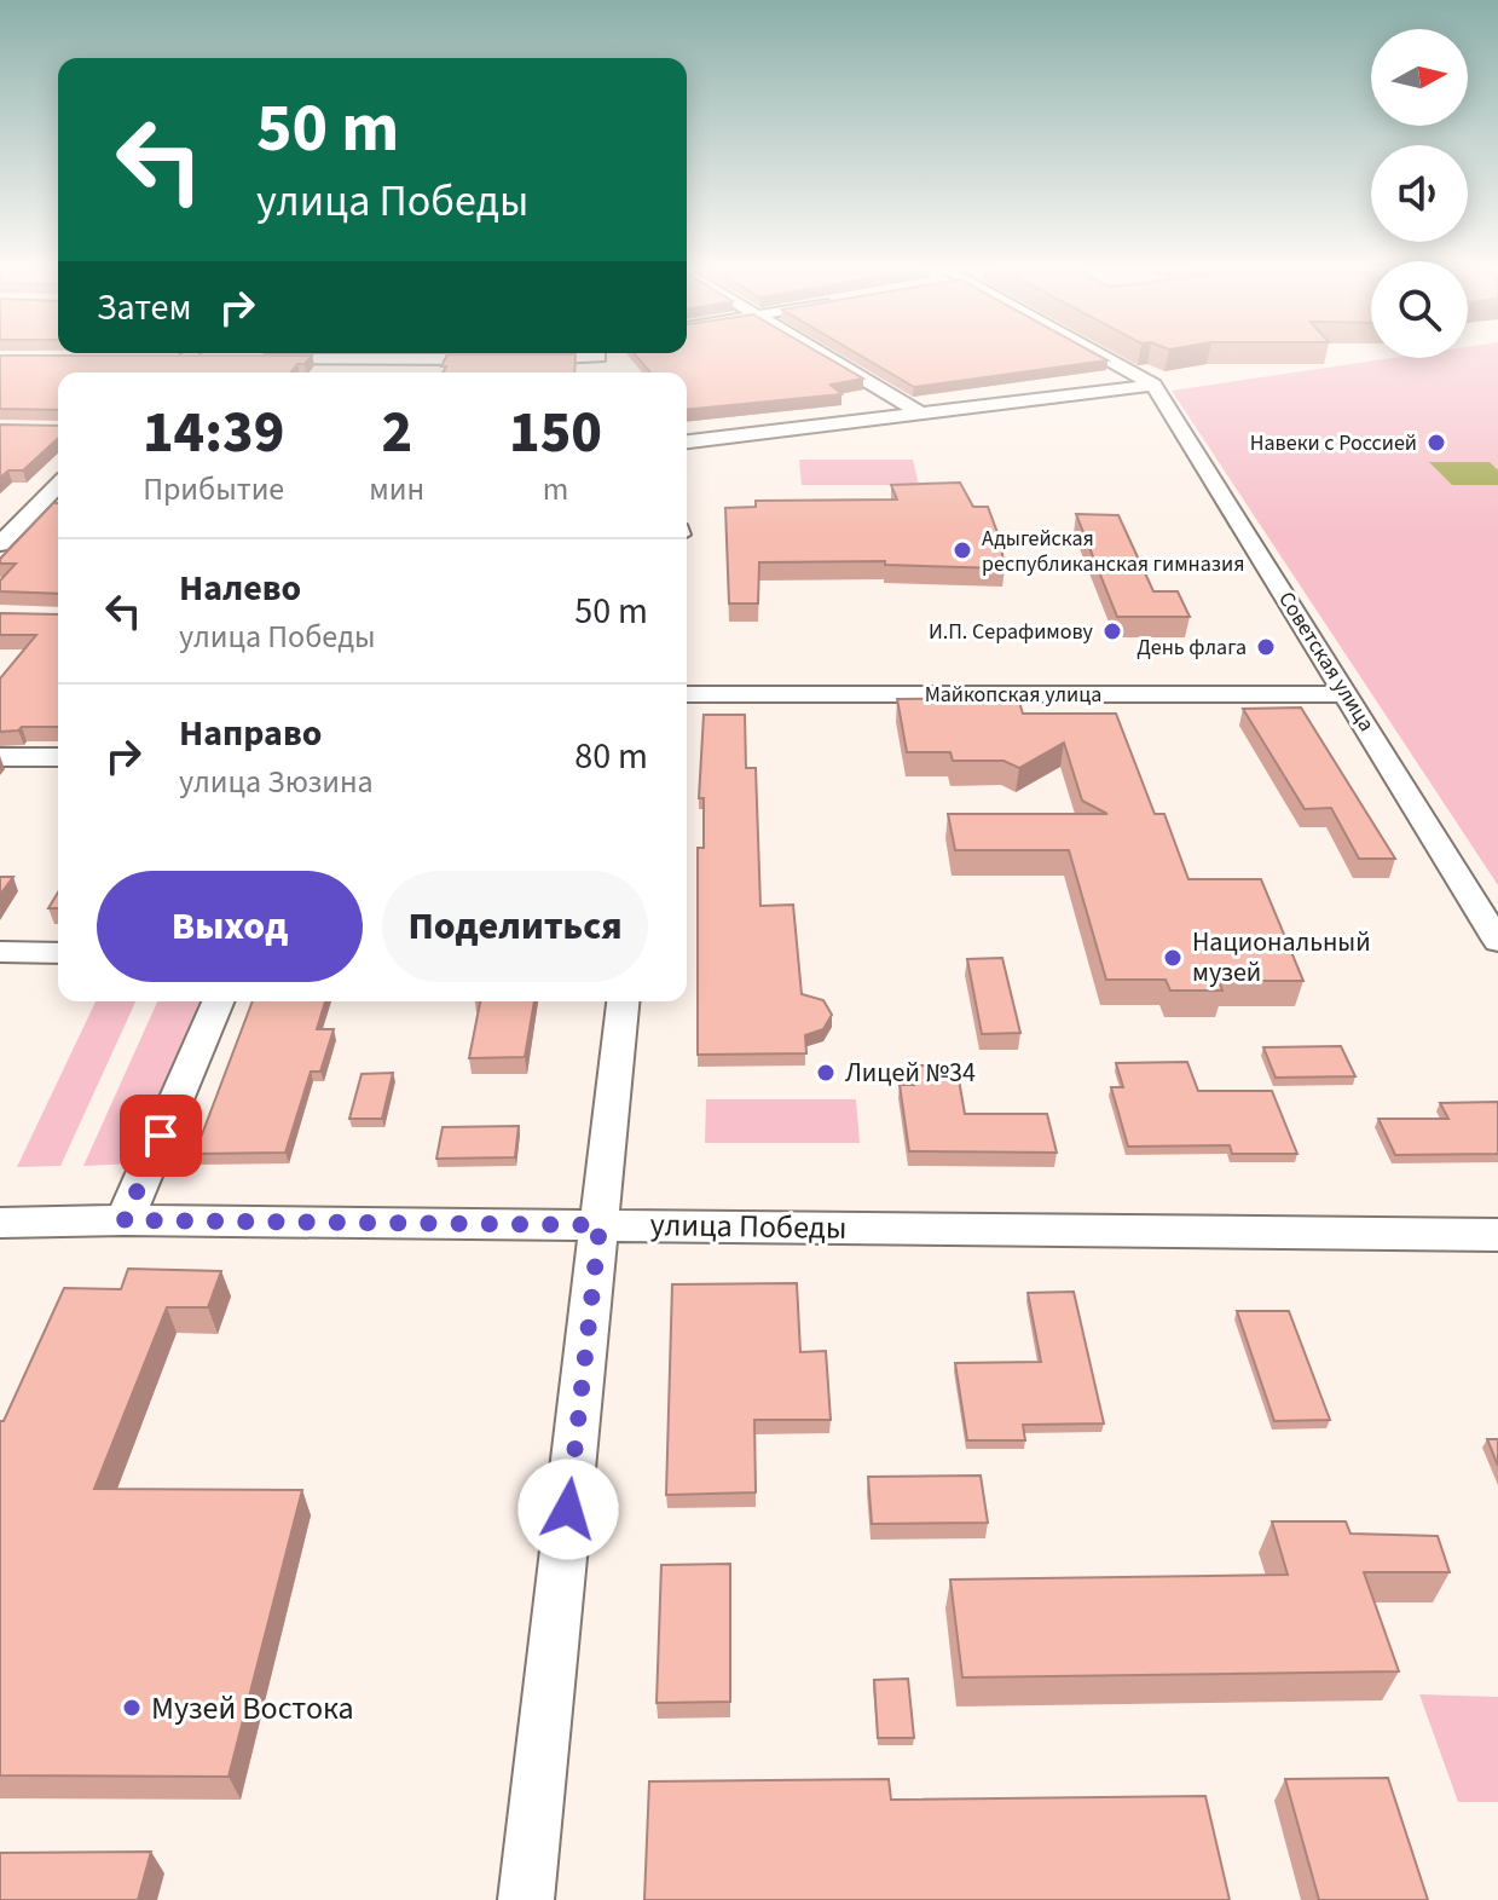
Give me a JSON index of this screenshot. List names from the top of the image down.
{
  "streets": {
    "street": ["Советская улица", "Майкопская улица", "улица Победы"]
  },
  "crossings": [
    ["Советская улица", "Майкопская улица"]
  ],
  "places": [
    "Навеки с Россией",
    "Адыгейская республиканская гимназия",
    "И.П. Серафимову",
    "День флага",
    "Национальный музей",
    "Лицей №34",
    "Музей Востока"
  ],
  "north": "right",
  "page": {
    "turn": ["50 m", "улица Победы"],
    "then": "Затем",
    "eta": [
      "14:39",
      "Прибытие",
      "2",
      "мин",
      "150",
      "m"
    ],
    "list": [
      {
        "name": "Налево",
        "note": "улица Победы",
        "value": "50 m"
      },
      {
        "name": "Направо",
        "note": "улица Зюзина",
        "value": "80 m"
      }
    ],
    "buttons": ["Выход", "Поделиться"]
  }
}
